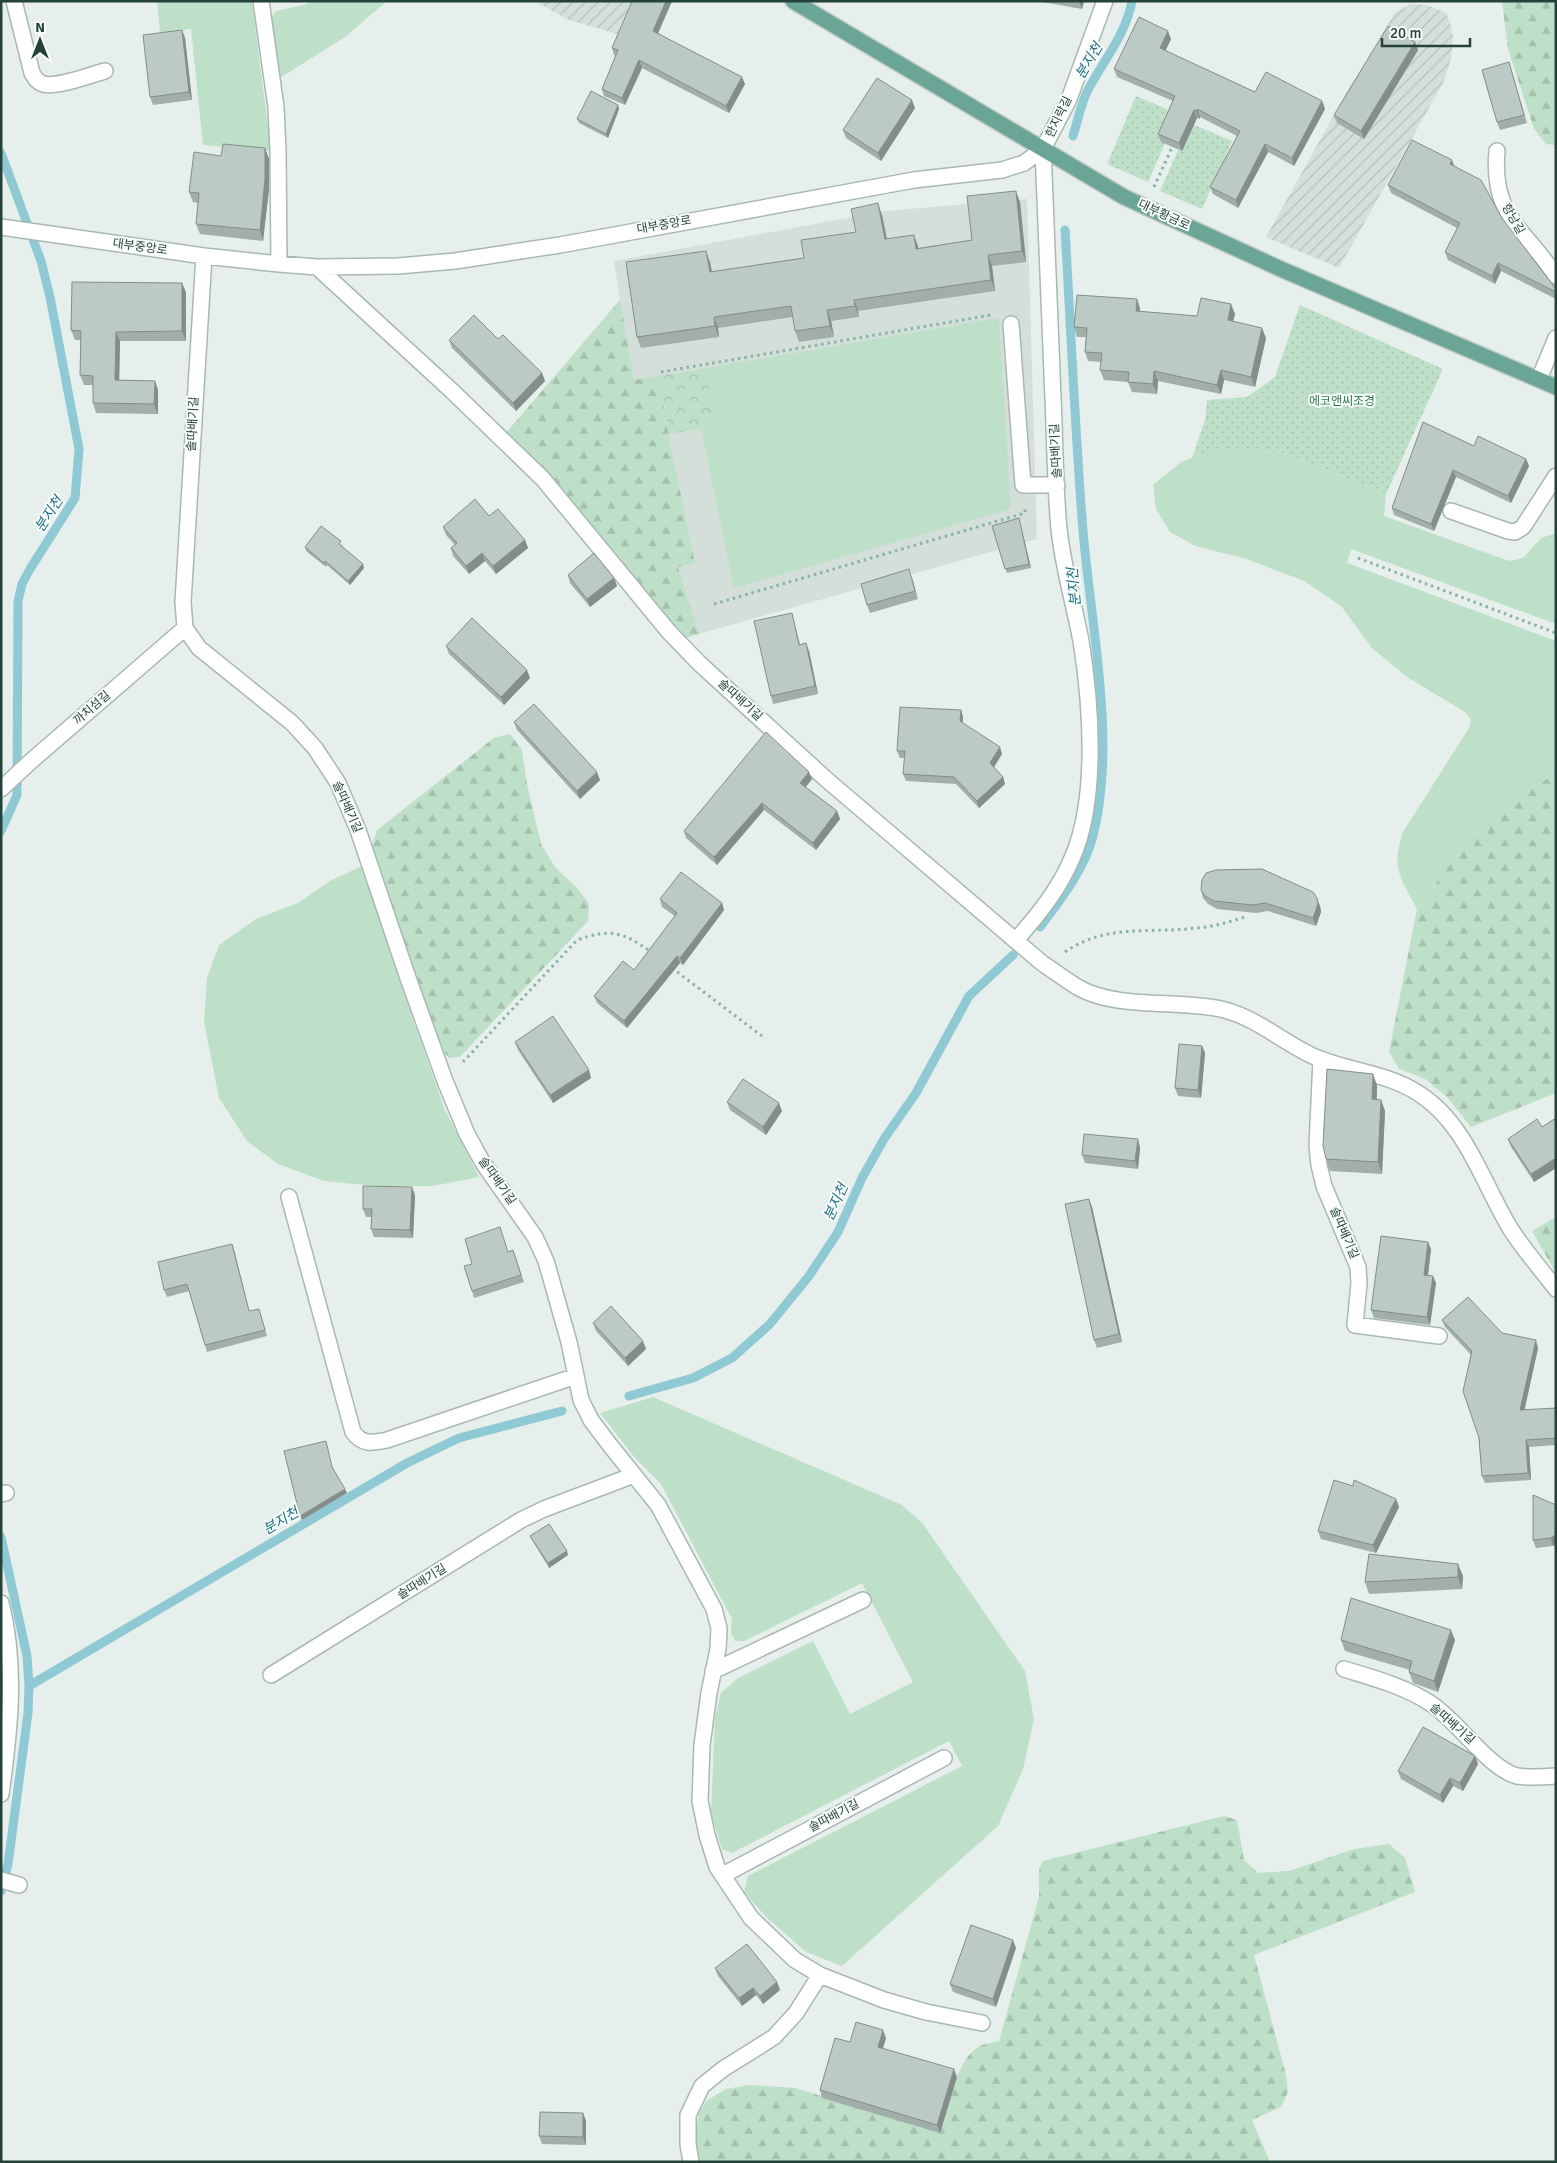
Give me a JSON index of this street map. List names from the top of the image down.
{
  "streets": {
    "main road": ["대부황금로"],
    "street": [
      "한지락길",
      "항낭길",
      "대부중앙로",
      "솔따배기길",
      "까치섬길"
    ]
  },
  "crossings": [
    ["한지락길", "대부황금로"],
    ["한지락길", "대부중앙로"],
    ["한지락길", "솔따배기길"],
    ["대부황금로", "대부중앙로"],
    ["대부황금로", "솔따배기길"],
    ["대부중앙로", "솔따배기길"],
    ["솔따배기길", "까치섬길"]
  ],
  "water": ["분지천"],
  "parks": ["에코앤씨조경"],
  "scale_bar": "20 m",
  "north": "top"
}
